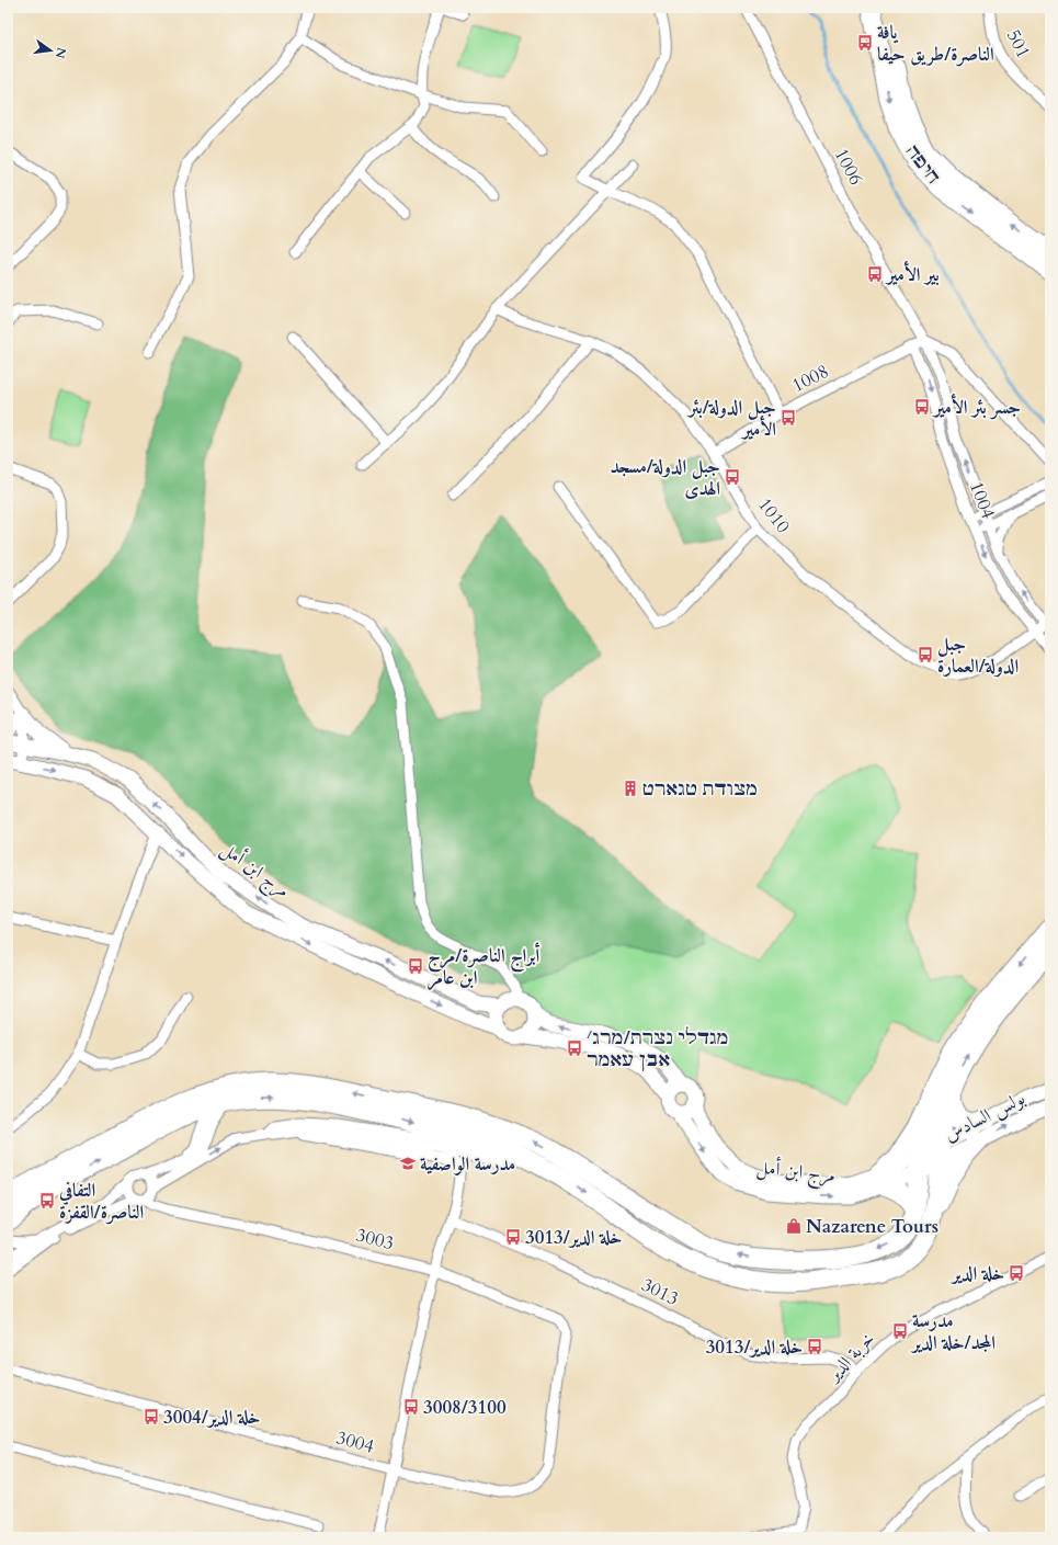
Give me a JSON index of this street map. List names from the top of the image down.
{
  "streets": {
    "highway": ["חיפה"],
    "street": [
      "501",
      "1006",
      "1008",
      "1004",
      "1010",
      "مرج ابن أمل",
      "بولس السادس",
      "3003",
      "3013",
      "خربة الدير",
      "3004"
    ]
  },
  "crossings": [
    ["1006", "1008"],
    ["1006", "1004"],
    ["1008", "1004"],
    ["1008", "1010"],
    ["1004", "1010"],
    ["مرج ابن أمل", "بولس السادس"],
    ["3003", "3004"],
    ["3013", "خربة الدير"]
  ],
  "places": {
    "bus stop": [
      "يافة الناصرة/طريق حيفا",
      "بير الأمير",
      "جسر بئر الأمير",
      "جبل الدولة/بئر الأمير",
      "جبل الدولة/مسجد الهدى",
      "جبل الدولة/العمارة",
      "أبراج الناصرة/مرج ابن عامر",
      "מגדלי נצרת/מרג׳ אבן עאמר",
      "التفافي الناصرة/القفزة",
      "خلة الدير/3013",
      "خلة الدير",
      "مدرسة المجد/خلة الدير",
      "3013/خلة الدير",
      "3008/3100",
      "خلة الدير/3004"
    ],
    "building": ["מצודת טגארט"],
    "school or university": ["مدرسة الواصفية"],
    "shop": ["Nazarene Tours"]
  },
  "north": "right"
}
